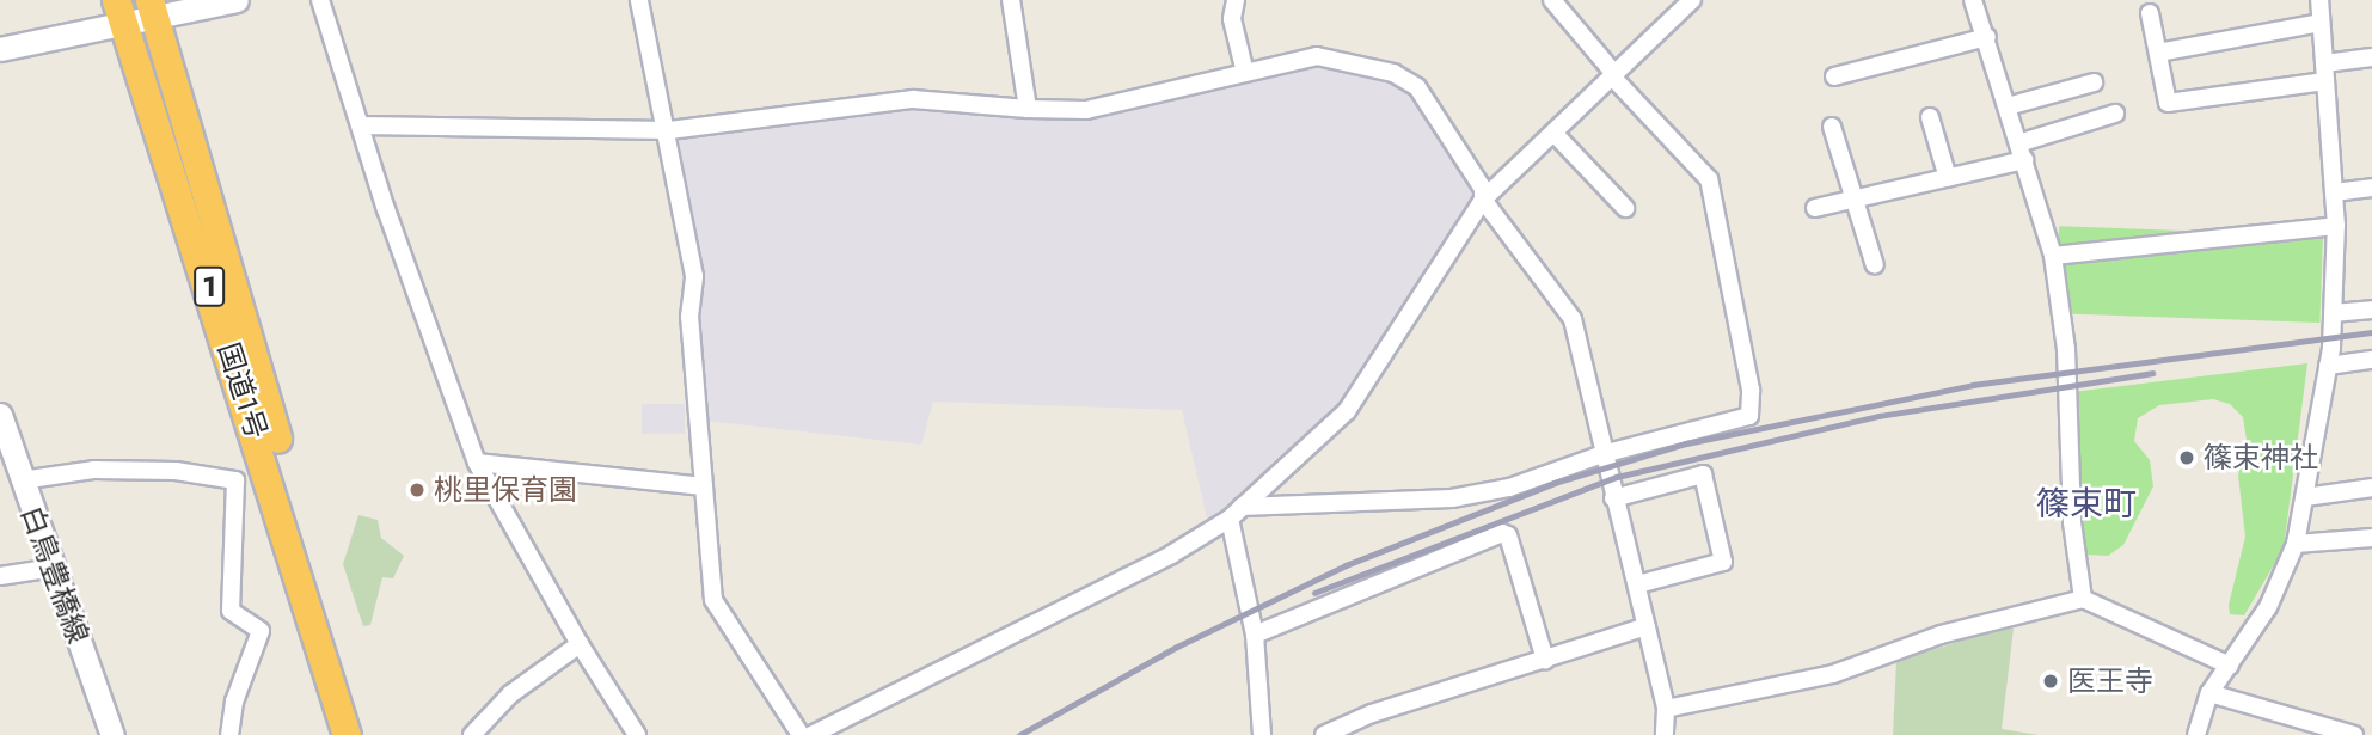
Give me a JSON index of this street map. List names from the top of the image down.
{
  "streets": {
    "highway": ["1", "国道1号"],
    "main road": ["白鳥豊橋線"]
  },
  "districts": ["篠束町"],
  "places": ["篠束神社", "桃里保育園", "医王寺"]
}
